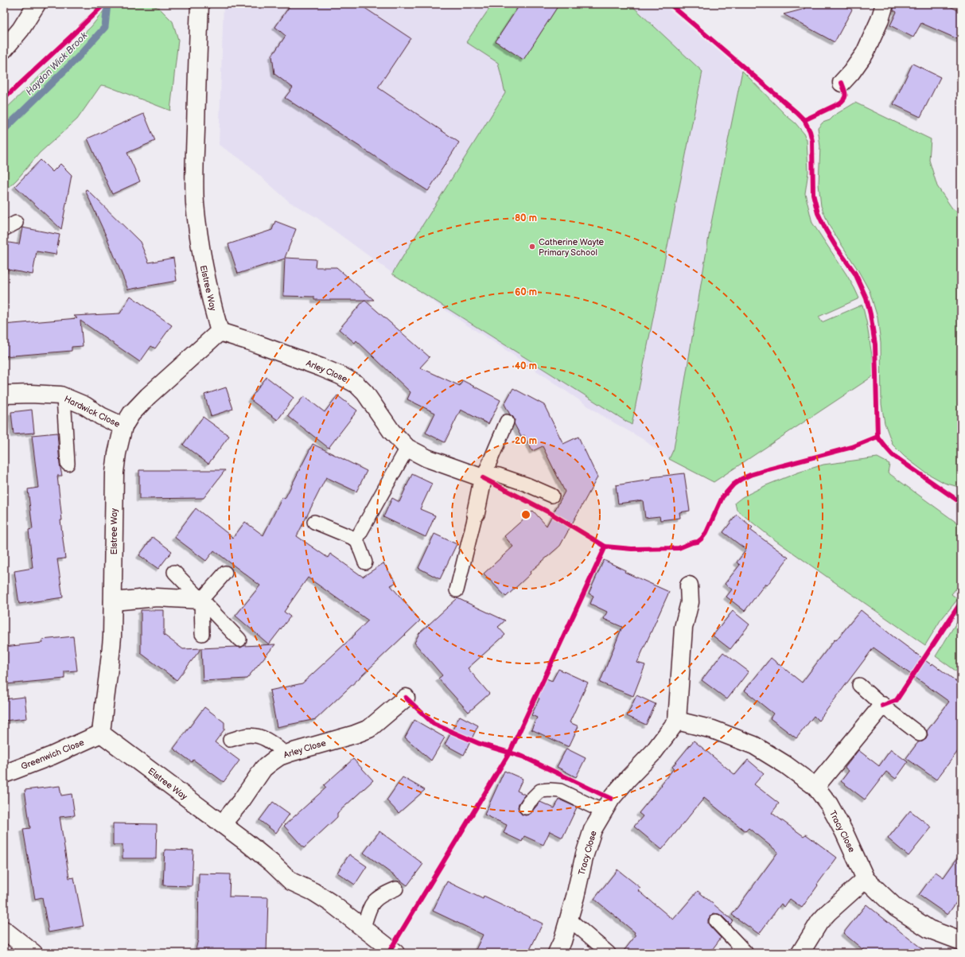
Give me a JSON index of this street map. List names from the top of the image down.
{
  "streets": {
    "street": [
      "Elstree Way",
      "Arley Close",
      "Hardwick Close",
      "Greenwich Close",
      "Tracy Close"
    ]
  },
  "crossings": [
    ["Elstree Way", "Arley Close"],
    ["Elstree Way", "Hardwick Close"],
    ["Elstree Way", "Greenwich Close"]
  ],
  "water": ["Haydon Wick Brook"],
  "places": ["Catherine Wayte Primary School"],
  "rings": [
    "80 m",
    "60 m",
    "40 m",
    "20 m"
  ]
}
